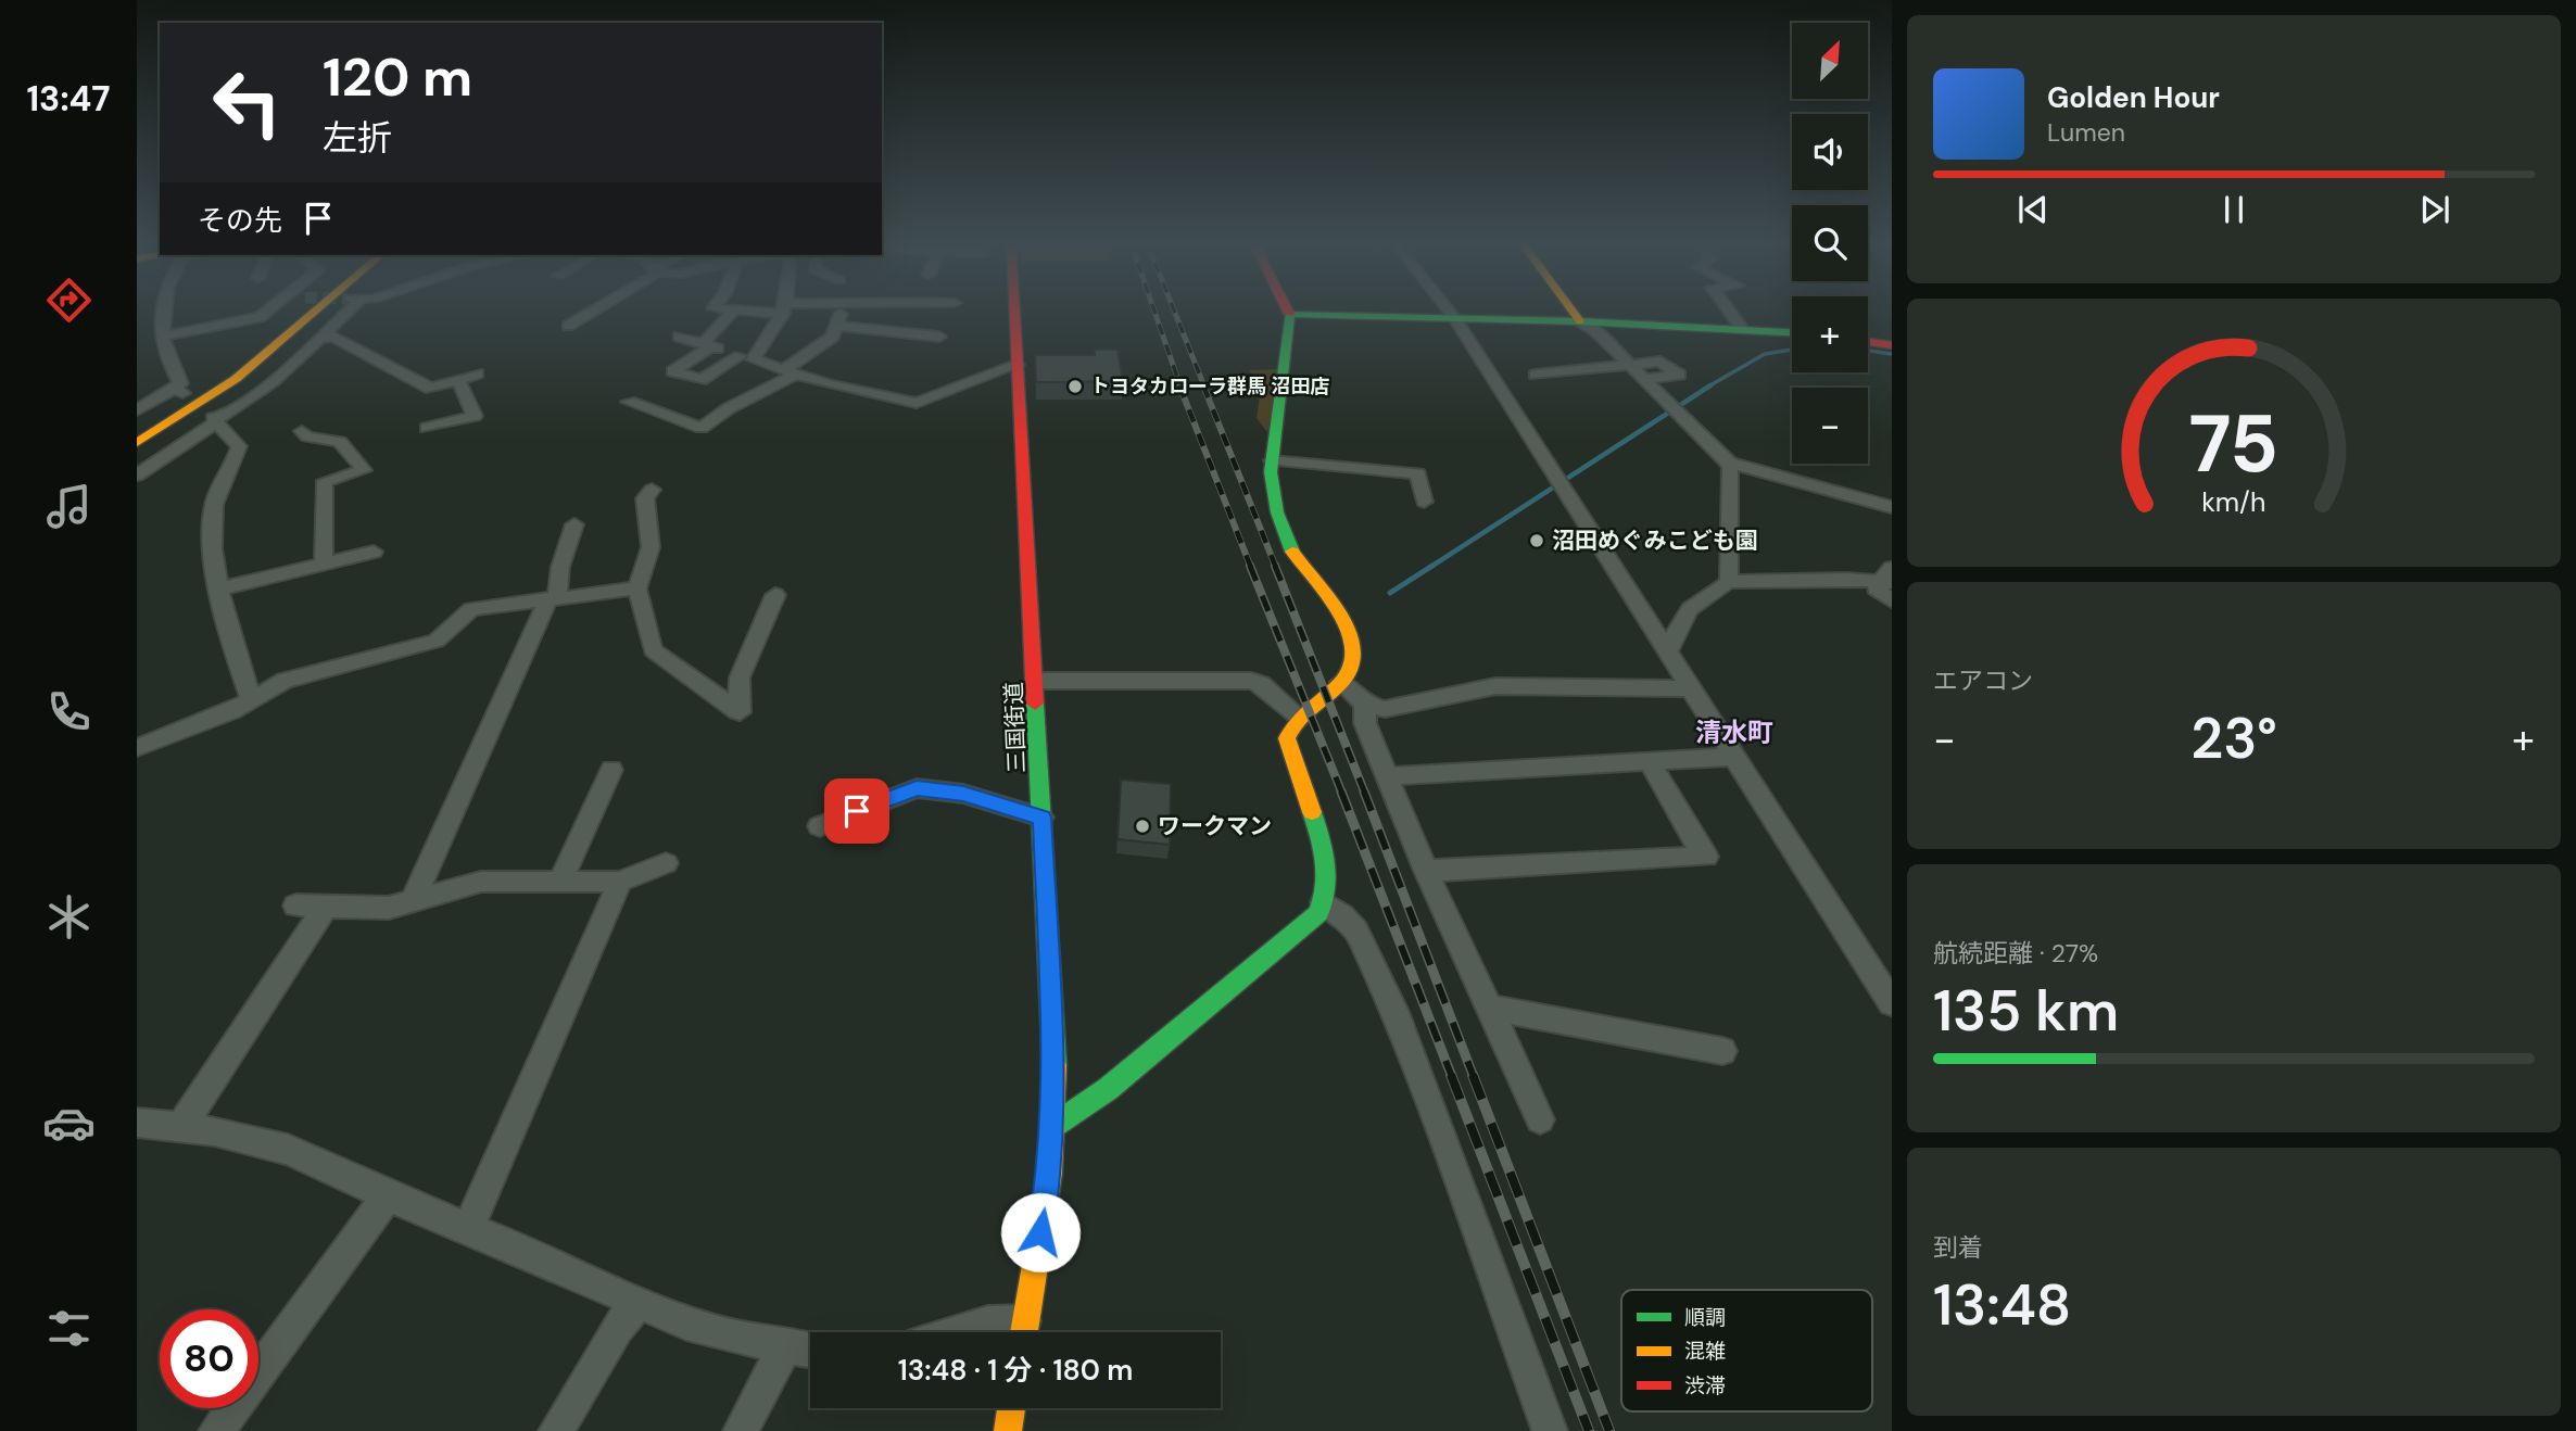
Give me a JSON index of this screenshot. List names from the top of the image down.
{
  "streets": {
    "main road": ["三国街道"]
  },
  "districts": ["清水町"],
  "places": ["トヨタカローラ群馬 沼田店", "沼田めぐみこども園", "ワークマン"],
  "legend": ["順調", "混雑", "渋滞"],
  "north": "top right",
  "page": {
    "tabs": "13:47",
    "map_buttons": ["+", "−"],
    "turn": ["120 m", "左折"],
    "song": ["Golden Hour", "Lumen"],
    "then": "その先",
    "tile": [
      "エアコン",
      ["航続距離 · 27%", "135 km"],
      ["到着", "13:48"]
    ],
    "heat": ["−", "23°", "+"],
    "limit": "80",
    "trip": "13:48 · 1 分 · 180 m",
    "gauge": ["75", "km/h"]
  }
}
